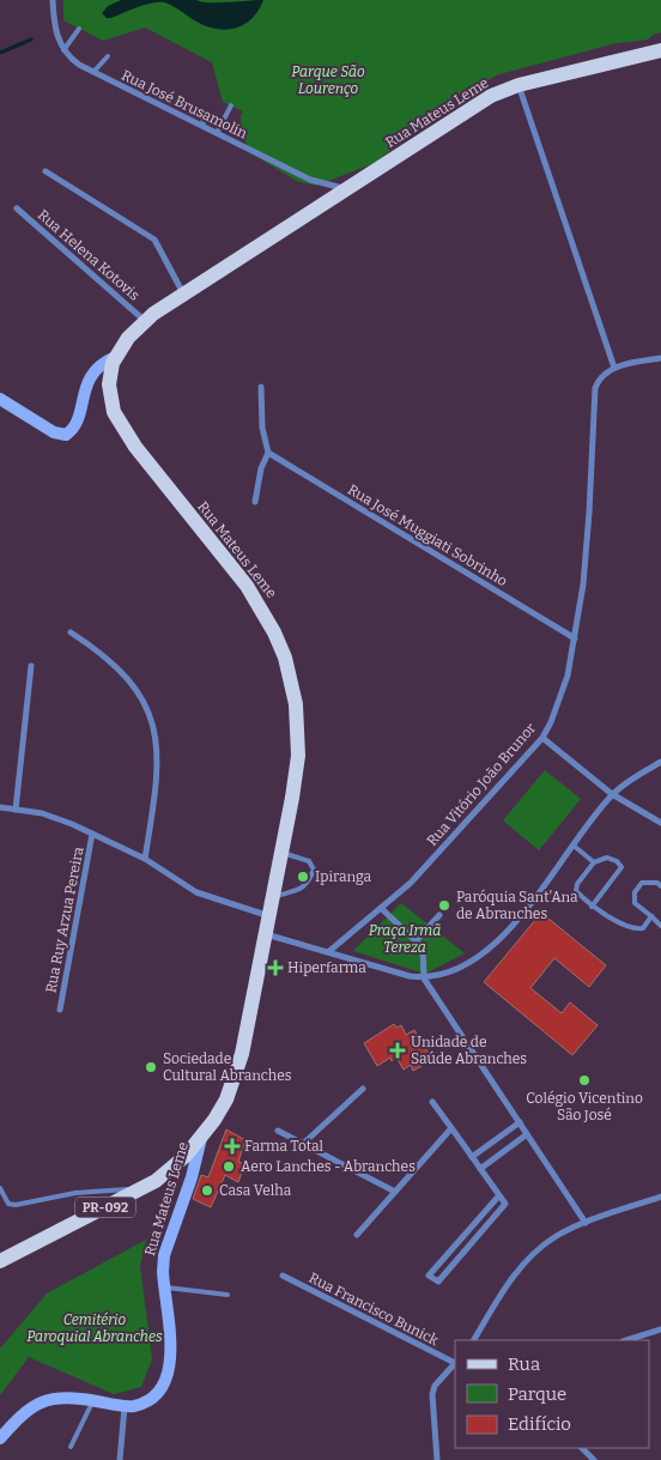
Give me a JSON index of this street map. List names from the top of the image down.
{
  "streets": {
    "main road": ["Rua Mateus Leme", "PR-092"],
    "street": [
      "Rua José Brusamolin",
      "Rua Helena Kotovis",
      "Rua José Muggiati Sobrinho",
      "Rua Vitório João Brunor",
      "Rua Ruy Arzua Pereira",
      "Rua Francisco Bunick"
    ]
  },
  "crossings": [
    ["Rua José Brusamolin", "Rua Mateus Leme"],
    ["Rua Mateus Leme", "Rua Helena Kotovis"],
    ["Rua Mateus Leme", "PR-092"],
    ["Rua José Muggiati Sobrinho", "Rua Vitório João Brunor"]
  ],
  "parks": ["Parque São Lourenço", "Praça Irmã Tereza", "Cemitério Paroquial Abranches"],
  "places": {
    "other": [
      "Ipiranga",
      "Paróquia Sant'Ana de Abranches",
      "Sociedade Cultural Abranches",
      "Colégio Vicentino São José",
      "Aero Lanches - Abranches",
      "Casa Velha"
    ],
    "health": ["Hiperfarma", "Unidade de Saúde Abranches", "Farma Total"]
  },
  "legend": ["Rua", "Parque", "Edifício"]
}
